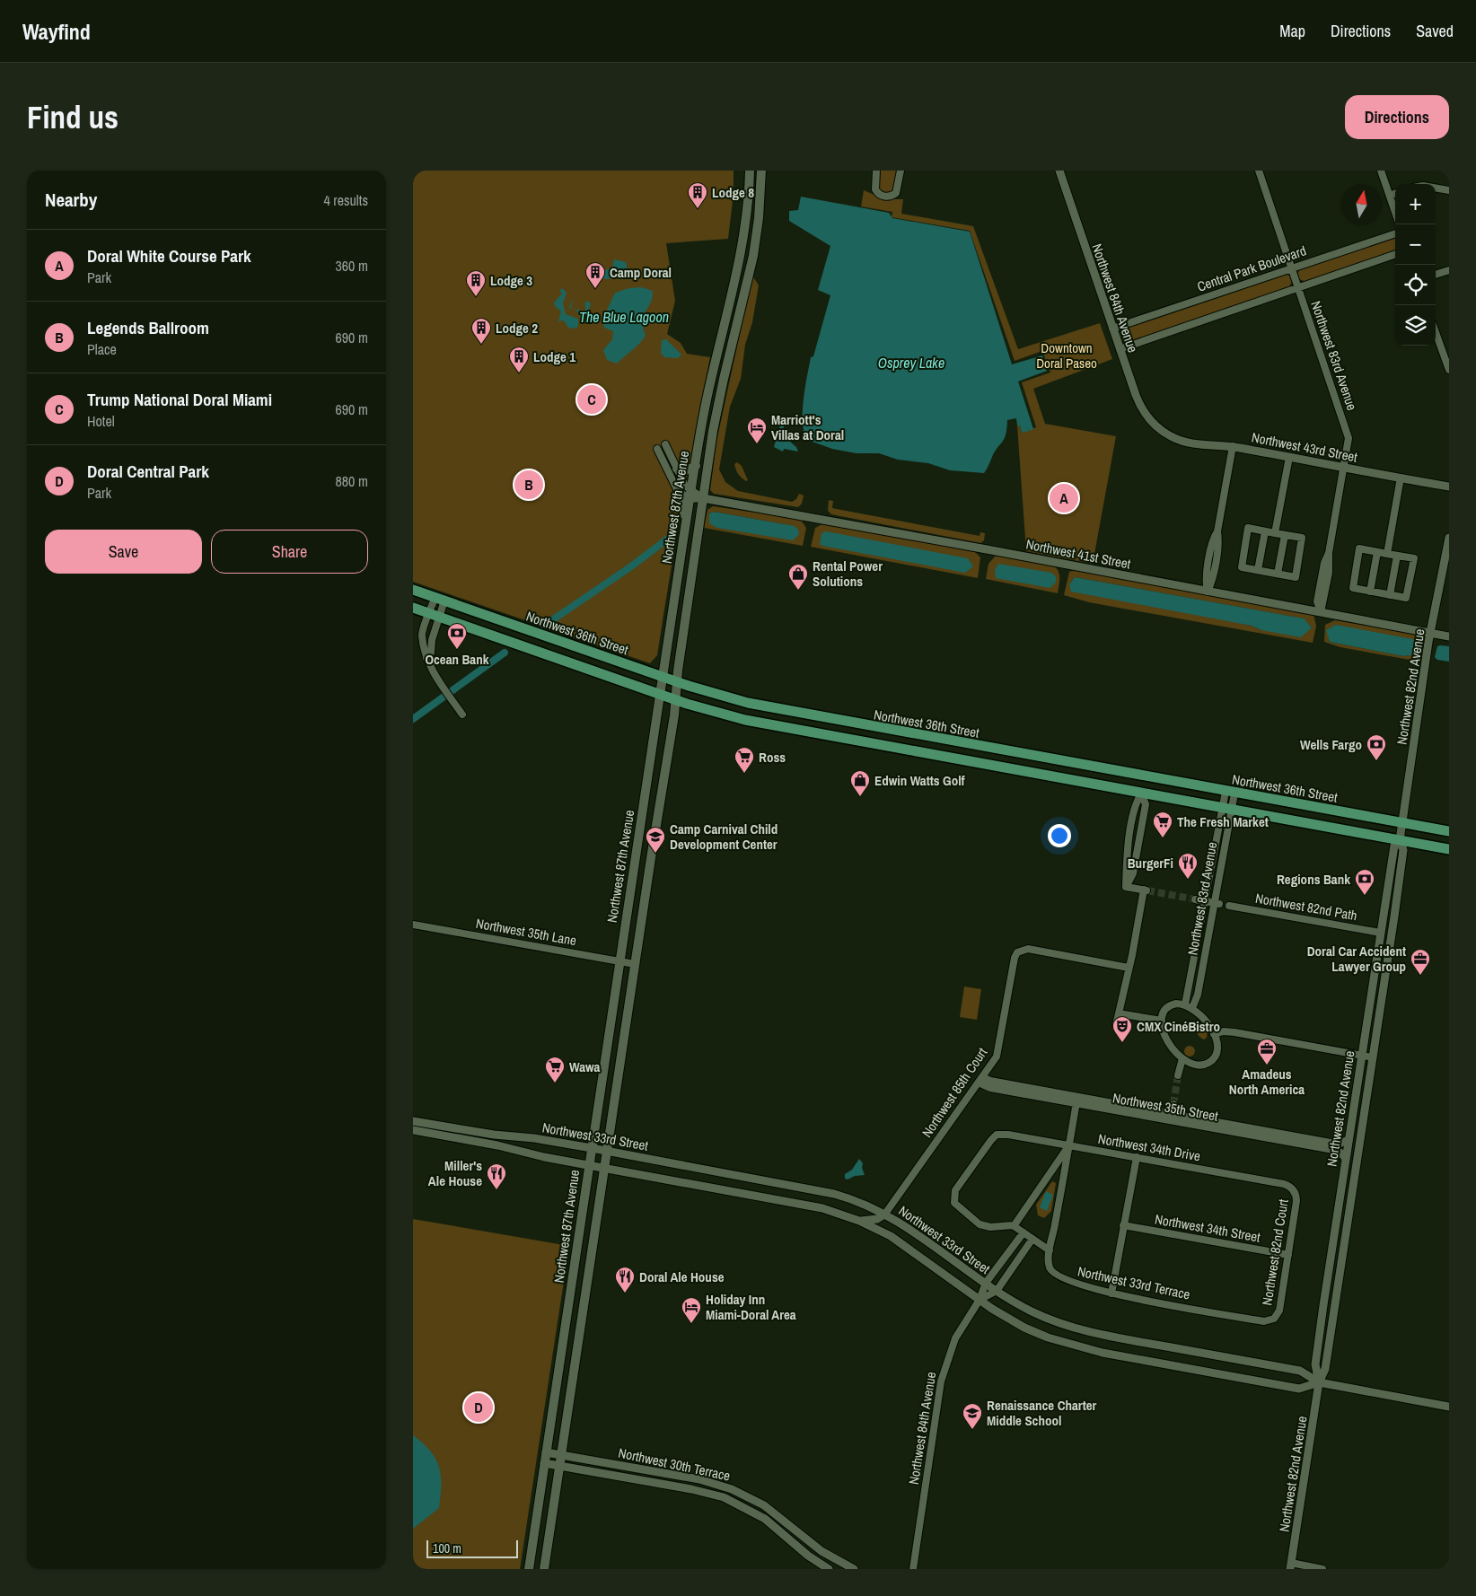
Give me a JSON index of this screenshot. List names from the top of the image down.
{
  "streets": {
    "main road": ["Northwest 87th Avenue", "Northwest 36th Street"],
    "street": [
      "Central Park Boulevard",
      "Northwest 84th Avenue",
      "Northwest 83rd Avenue",
      "Northwest 43rd Street",
      "Northwest 41st Street",
      "Northwest 82nd Avenue",
      "Northwest 82nd Path",
      "Northwest 35th Lane",
      "Northwest 85th Court",
      "Northwest 35th Street",
      "Northwest 33rd Street",
      "Northwest 34th Drive",
      "Northwest 34th Street",
      "Northwest 82nd Court",
      "Northwest 33rd Terrace",
      "Northwest 30th Terrace"
    ]
  },
  "crossings": [
    ["Central Park Boulevard", "Northwest 84th Avenue"],
    ["Central Park Boulevard", "Northwest 83rd Avenue"],
    ["Northwest 84th Avenue", "Northwest 43rd Street"],
    ["Northwest 84th Avenue", "Northwest 33rd Street"],
    ["Northwest 83rd Avenue", "Northwest 43rd Street"],
    ["Northwest 83rd Avenue", "Northwest 41st Street"],
    ["Northwest 83rd Avenue", "Northwest 36th Street"],
    ["Northwest 87th Avenue", "Northwest 41st Street"],
    ["Northwest 87th Avenue", "Northwest 36th Street"],
    ["Northwest 87th Avenue", "Northwest 35th Lane"],
    ["Northwest 87th Avenue", "Northwest 33rd Street"],
    ["Northwest 87th Avenue", "Northwest 30th Terrace"],
    ["Northwest 41st Street", "Northwest 82nd Avenue"],
    ["Northwest 36th Street", "Northwest 82nd Avenue"],
    ["Northwest 82nd Avenue", "Northwest 82nd Path"],
    ["Northwest 82nd Avenue", "Northwest 35th Street"],
    ["Northwest 82nd Avenue", "Northwest 33rd Street"],
    ["Northwest 85th Court", "Northwest 35th Street"],
    ["Northwest 85th Court", "Northwest 33rd Street"],
    ["Northwest 34th Drive", "Northwest 82nd Court"],
    ["Northwest 34th Street", "Northwest 82nd Court"],
    ["Northwest 82nd Court", "Northwest 33rd Terrace"]
  ],
  "water": ["The Blue Lagoon", "Osprey Lake"],
  "parks": ["Downtown Doral Paseo"],
  "places": {
    "building": [
      "Lodge 8",
      "Camp Doral",
      "Lodge 3",
      "Lodge 2",
      "Lodge 1"
    ],
    "hotel": ["Marriott's Villas at Doral", "Holiday Inn Miami-Doral Area"],
    "shop": ["Rental Power Solutions", "Edwin Watts Golf"],
    "bank": ["Ocean Bank", "Wells Fargo", "Regions Bank"],
    "supermarket": ["Ross", "The Fresh Market", "Wawa"],
    "school or university": ["Camp Carnival Child Development Center", "Renaissance Charter Middle School"],
    "restaurant": ["BurgerFi", "Miller's Ale House", "Doral Ale House"],
    "office": ["Doral Car Accident Lawyer Group", "Amadeus North America"],
    "theatre": ["CMX CinéBistro"]
  },
  "scale_bar": "100 m",
  "north": "top",
  "page": {
    "header": "Wayfind",
    "nav": ["Map", "Directions", "Saved"],
    "buttons": [
      "Directions",
      ["Save", "Share"]
    ],
    "title": "Find us",
    "heading": ["Nearby", "4 results"],
    "map_buttons": ["+", "−"],
    "list": [
      {
        "mark": "A",
        "name": "Doral White Course Park",
        "note": "Park",
        "value": "360 m"
      },
      {
        "mark": "B",
        "name": "Legends Ballroom",
        "note": "Place",
        "value": "690 m"
      },
      {
        "mark": "C",
        "name": "Trump National Doral Miami",
        "note": "Hotel",
        "value": "690 m"
      },
      {
        "mark": "D",
        "name": "Doral Central Park",
        "note": "Park",
        "value": "880 m"
      }
    ],
    "pins": [
      "C",
      "B",
      "A",
      "D"
    ],
    "scale": "100 m"
  }
}
